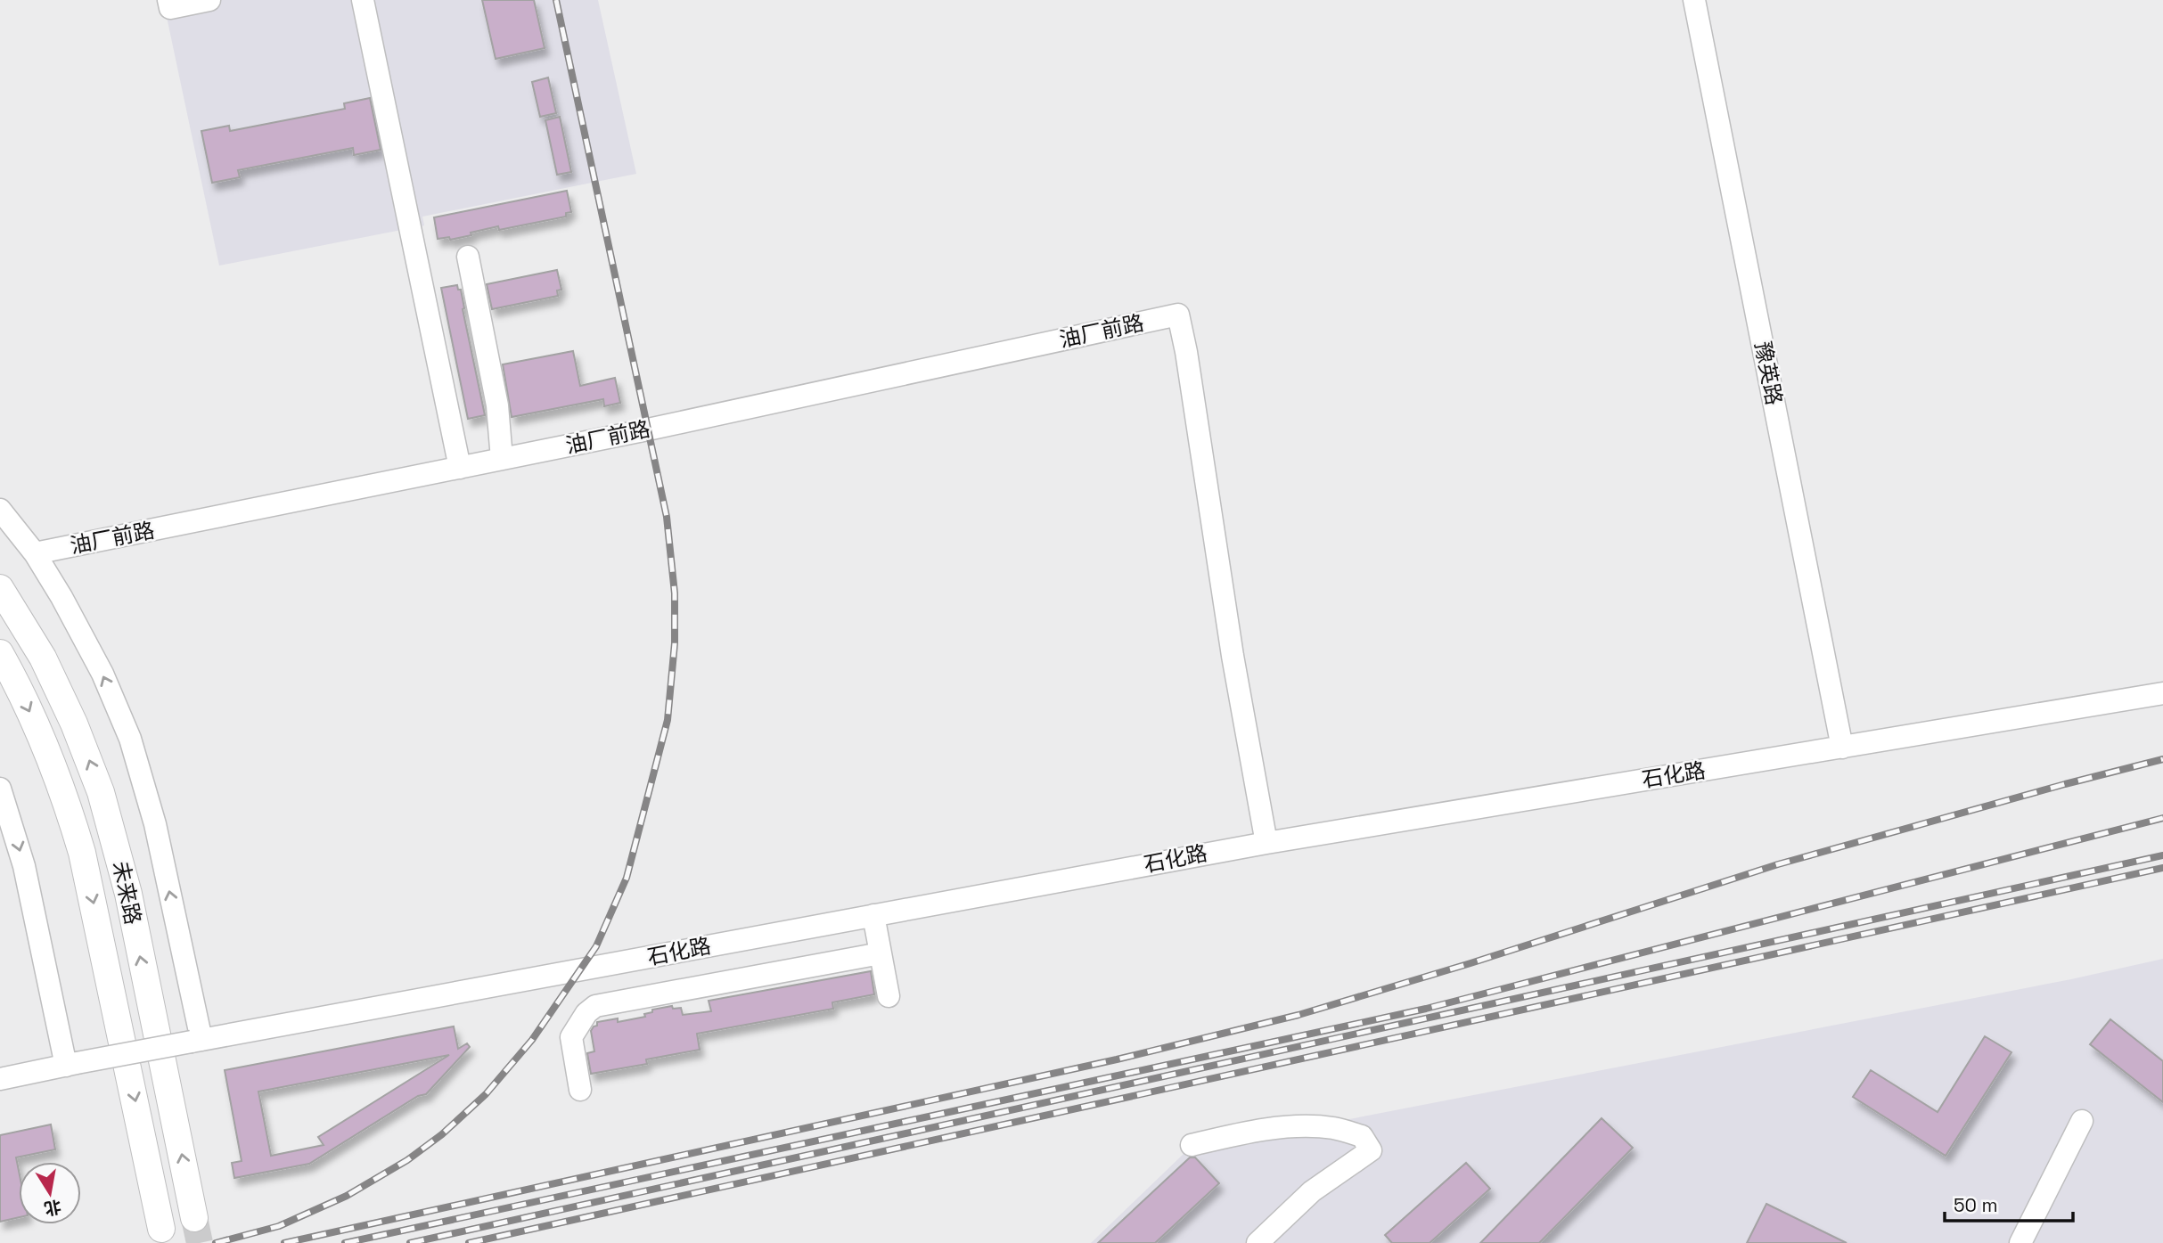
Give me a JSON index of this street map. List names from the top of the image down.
{
  "streets": {
    "main road": ["未来路"],
    "street": ["油厂前路", "豫英路", "石化路"]
  },
  "crossings": [
    ["油厂前路", "石化路"],
    ["豫英路", "石化路"]
  ],
  "scale_bar": "50 m",
  "north": "bottom"
}
